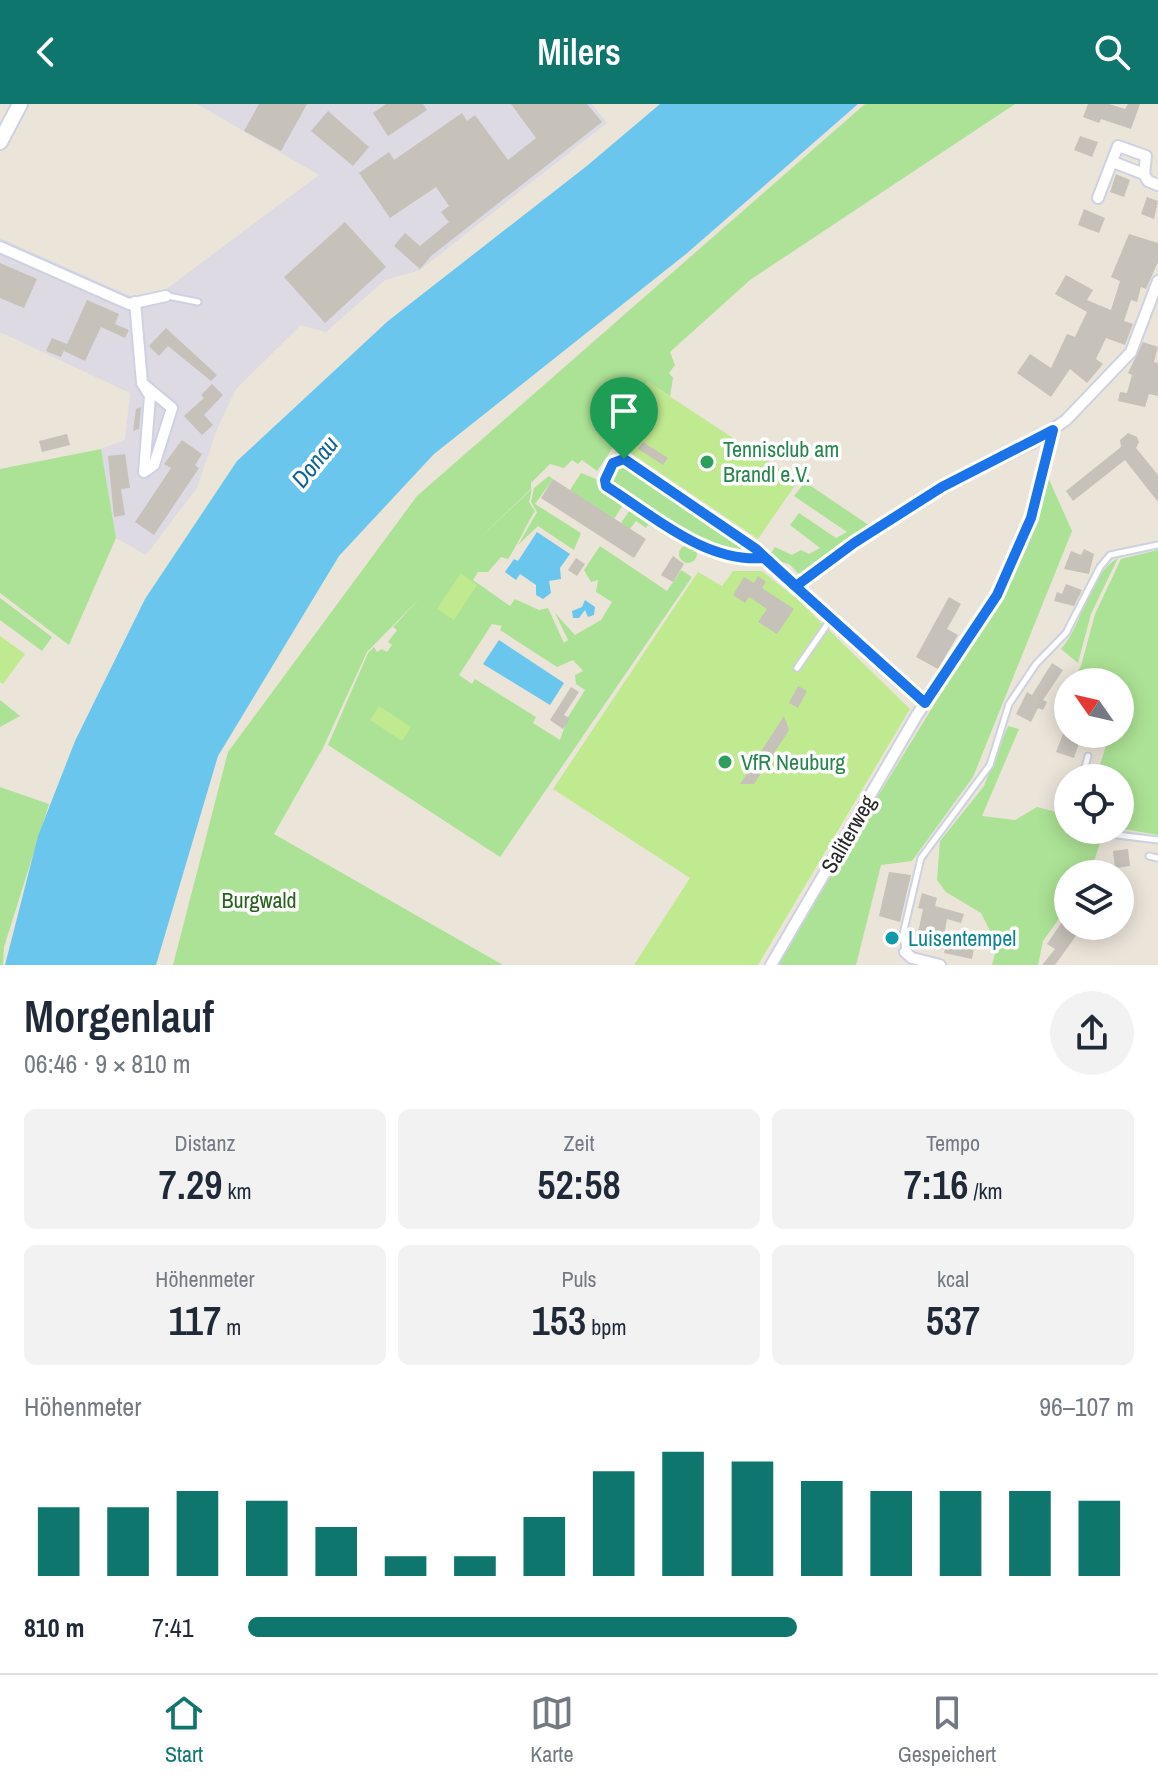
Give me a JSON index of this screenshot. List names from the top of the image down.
{
  "streets": {
    "street": ["Saliterweg"]
  },
  "water": ["Donau"],
  "parks": ["Burgwald"],
  "places": ["Tennisclub am Brandl e.V.", "VfR Neuburg", "Luisentempel"],
  "north": "top left",
  "page": {
    "header": "Milers",
    "heading": ["Morgenlauf", "06:46 · 9 × 810 m"],
    "stats": [
      ["Distanz", "7.29 km"],
      ["Zeit", "52:58"],
      ["Tempo", "7:16 /km"],
      ["Höhenmeter", "117 m"],
      ["Puls", "153 bpm"],
      ["kcal", "537"]
    ],
    "chart": ["Höhenmeter", "96–107 m"],
    "list": [
      {
        "name": "810 m",
        "note": "7:41"
      }
    ],
    "tabs": ["Start", "Karte", "Gespeichert"]
  }
}
